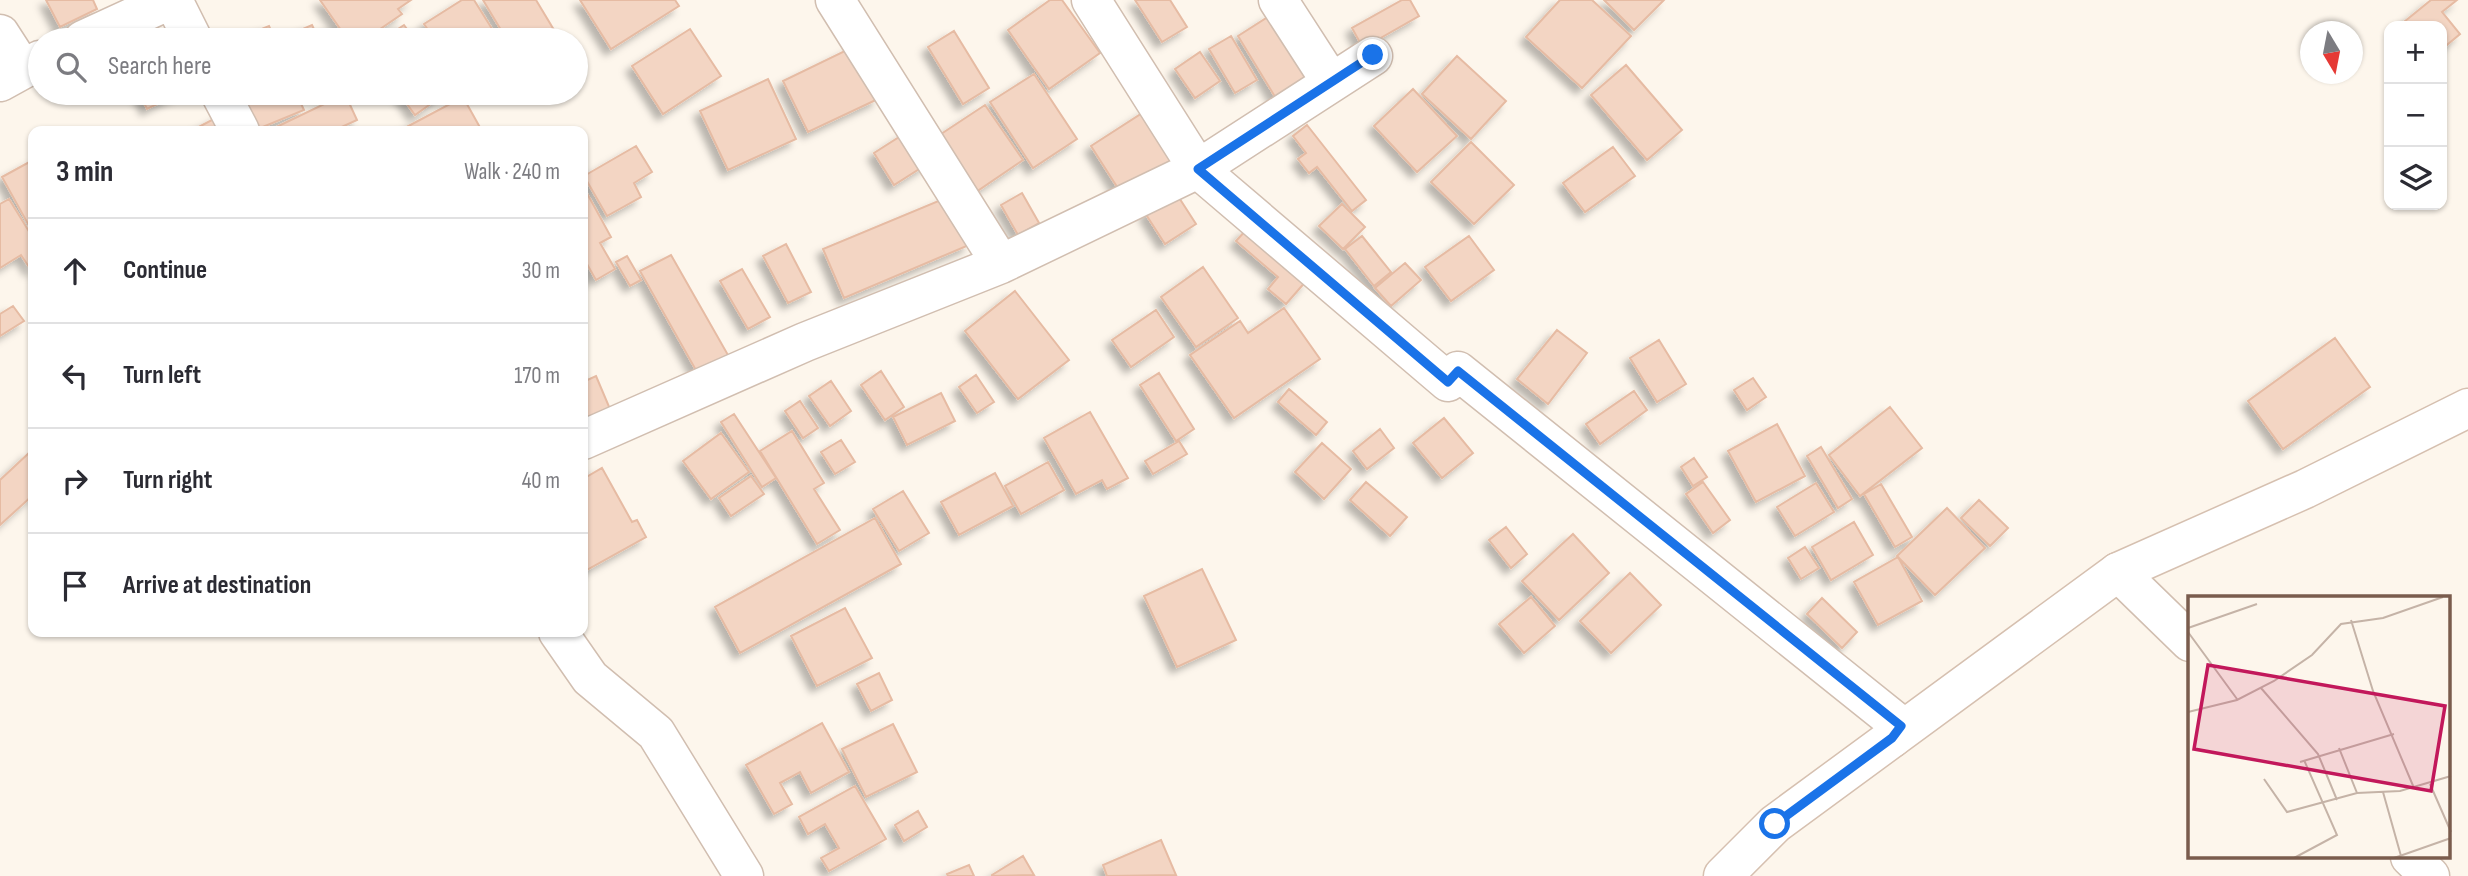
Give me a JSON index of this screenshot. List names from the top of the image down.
{
  "north": "bottom",
  "page": {
    "map_buttons": ["+", "−"],
    "search": "Search here",
    "heading": ["3 min", "Walk · 240 m"],
    "list": [
      ["Continue", "30 m"],
      ["Turn left", "170 m"],
      ["Turn right", "40 m"],
      "Arrive at destination"
    ]
  }
}
